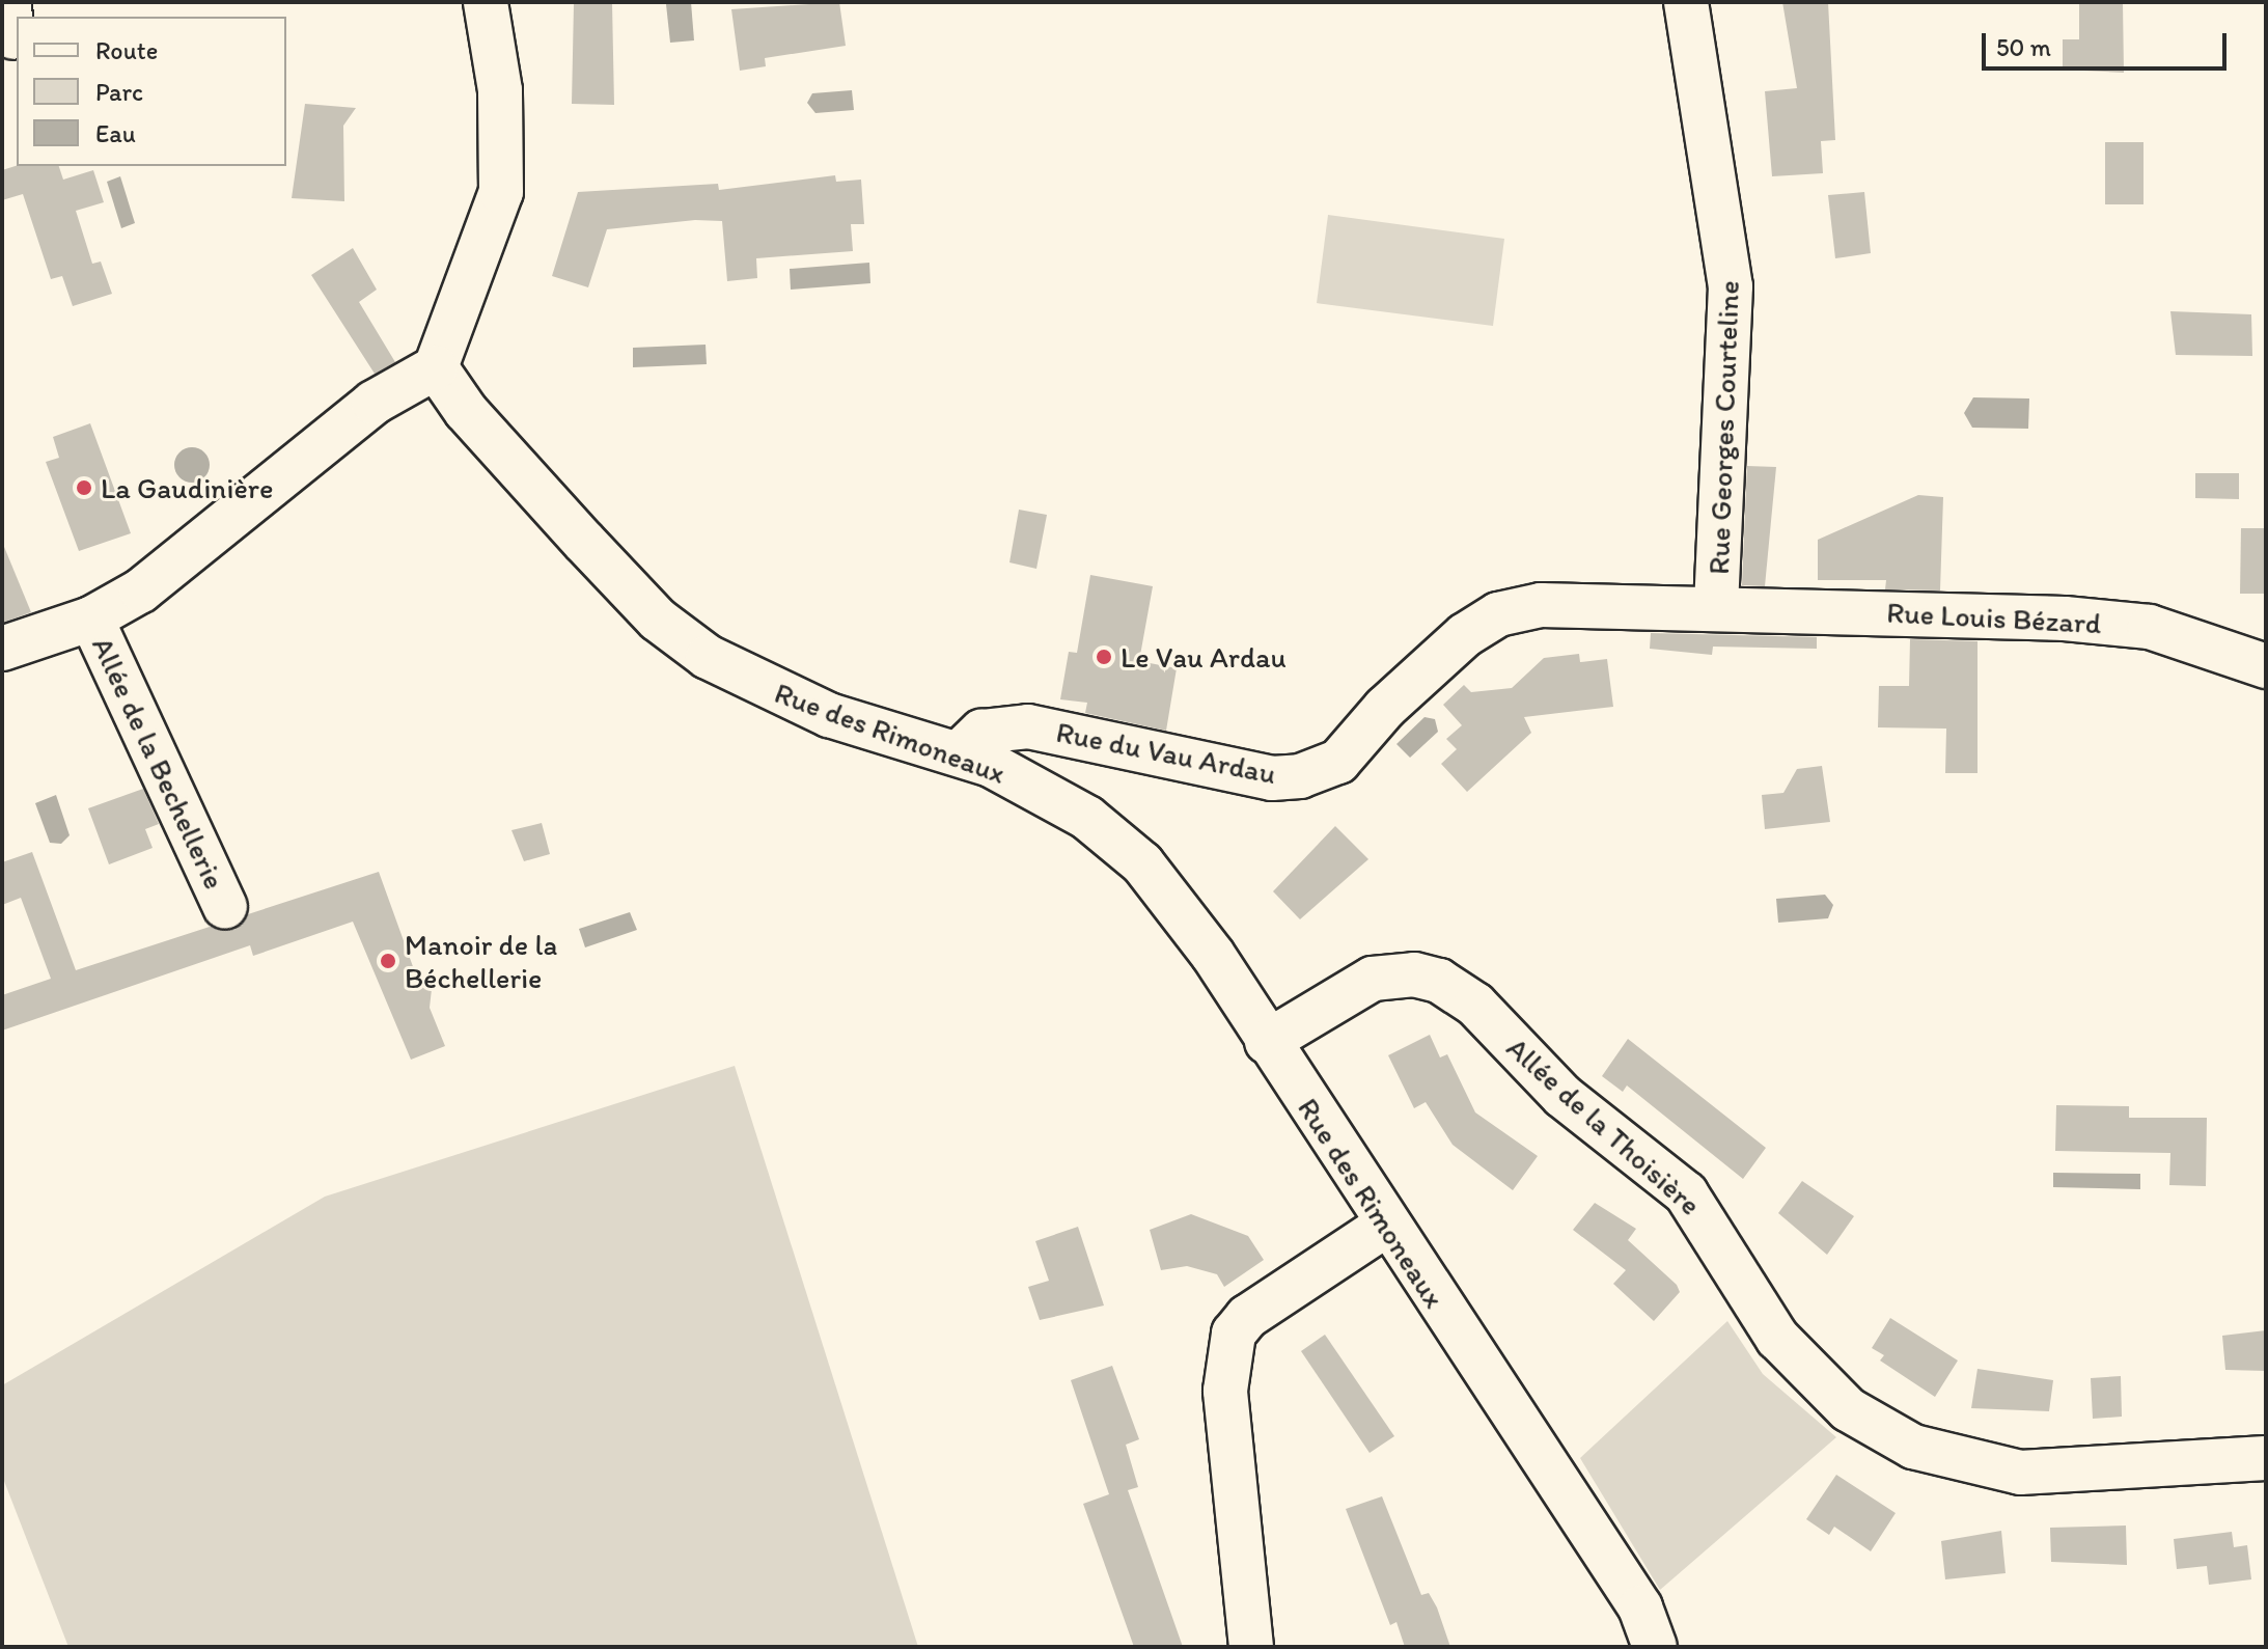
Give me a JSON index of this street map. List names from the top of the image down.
{
  "streets": {
    "street": [
      "Rue Georges Courteline",
      "Rue Louis Bézard",
      "Rue des Rimoneaux",
      "Rue du Vau Ardau",
      "Allée de la Bechellerie",
      "Allée de la Thoisière"
    ]
  },
  "crossings": [
    ["Rue Georges Courteline", "Rue Louis Bézard"],
    ["Rue Georges Courteline", "Rue du Vau Ardau"],
    ["Rue Louis Bézard", "Rue du Vau Ardau"],
    ["Rue des Rimoneaux", "Rue du Vau Ardau"],
    ["Rue des Rimoneaux", "Allée de la Thoisière"]
  ],
  "places": ["La Gaudinière", "Le Vau Ardau", "Manoir de la Béchellerie"],
  "legend": ["Route", "Parc", "Eau"],
  "scale_bar": "50 m"
}
